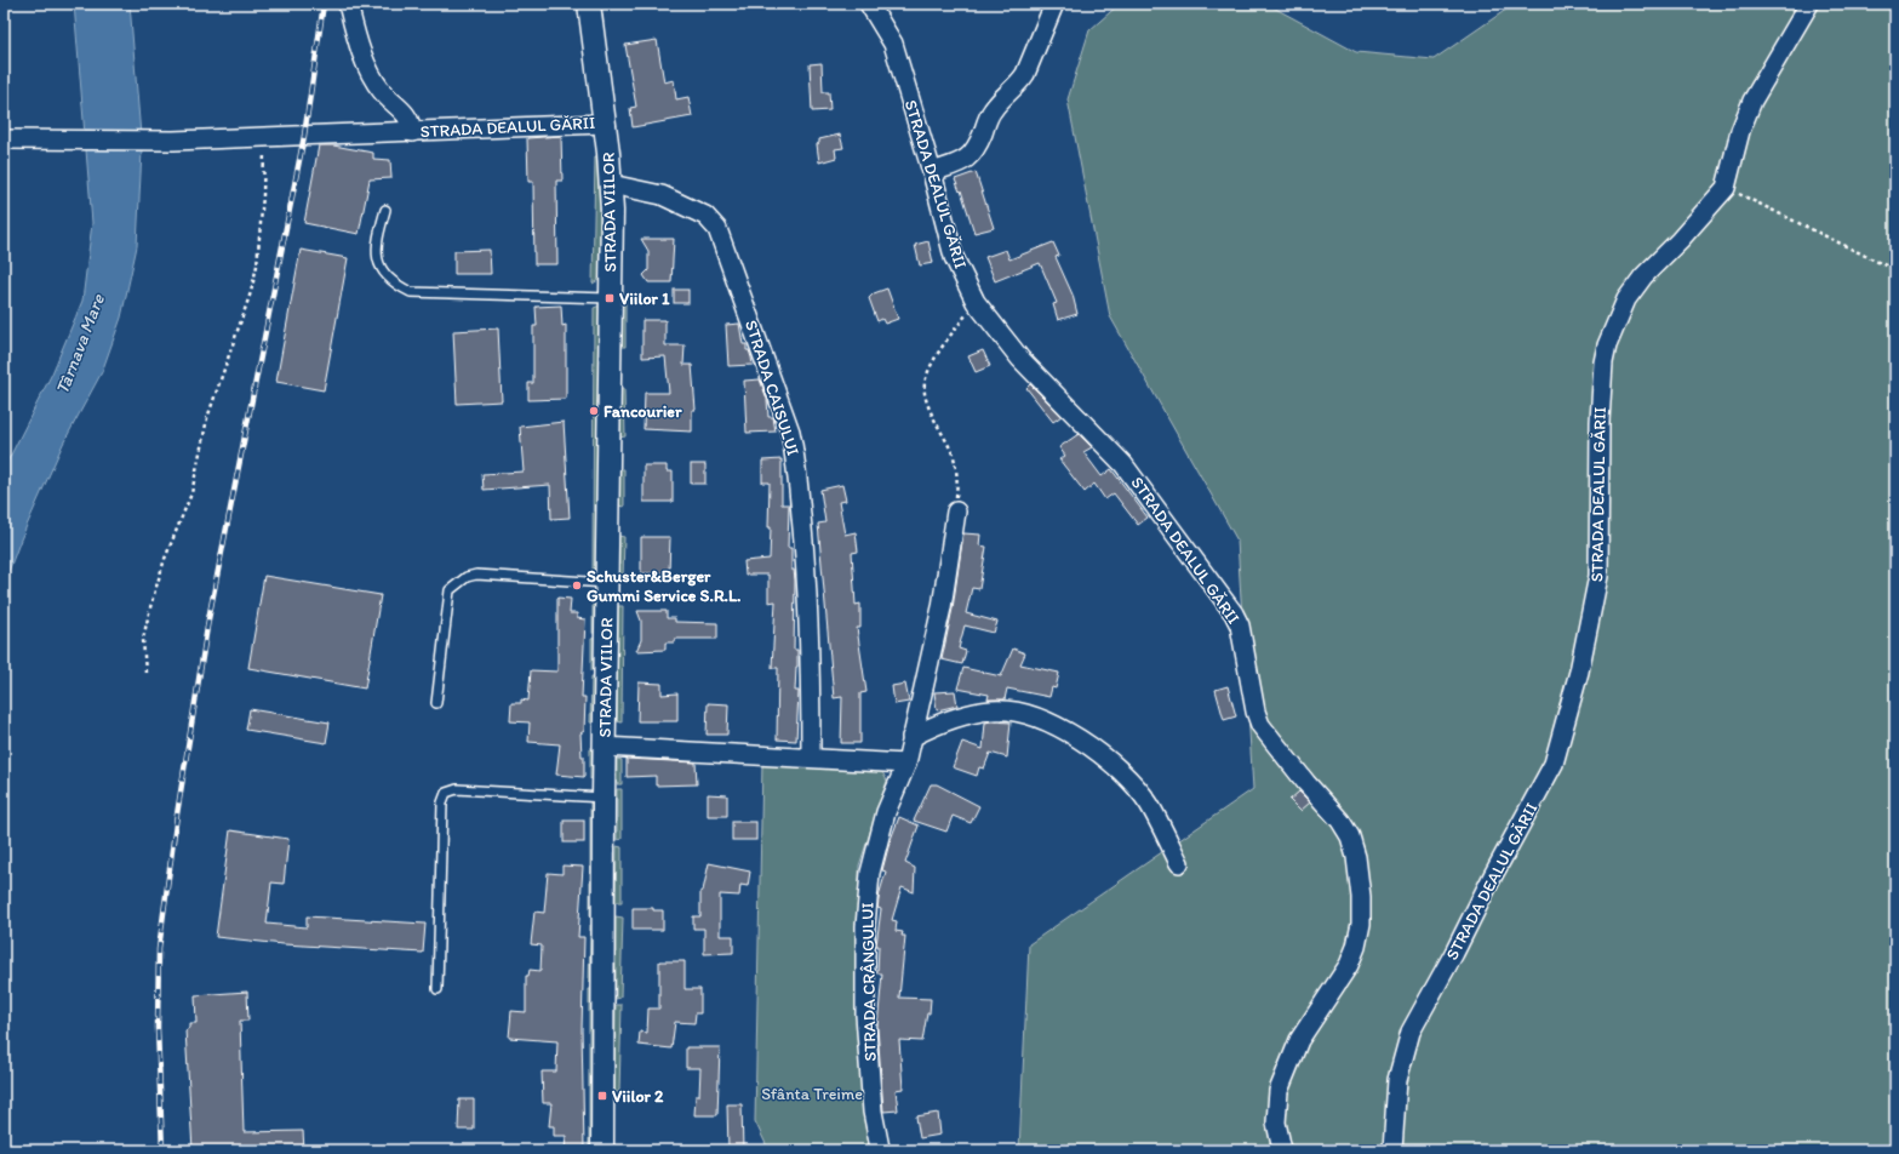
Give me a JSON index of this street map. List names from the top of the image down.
{
  "streets": {
    "street": [
      "STRADA DEALUL GĂRII",
      "STRADA VIILOR",
      "STRADA CAISULUI",
      "STRADA CRÂNGULUI"
    ]
  },
  "crossings": [
    ["STRADA DEALUL GĂRII", "STRADA VIILOR"],
    ["STRADA VIILOR", "STRADA CAISULUI"]
  ],
  "water": ["Târnava Mare"],
  "parks": ["Sfânta Treime"],
  "places": {
    "transit": ["Viilor 1", "Viilor 2"],
    "other": ["Fancourier", "Schuster&Berger Gummi Service S.R.L."]
  }
}
